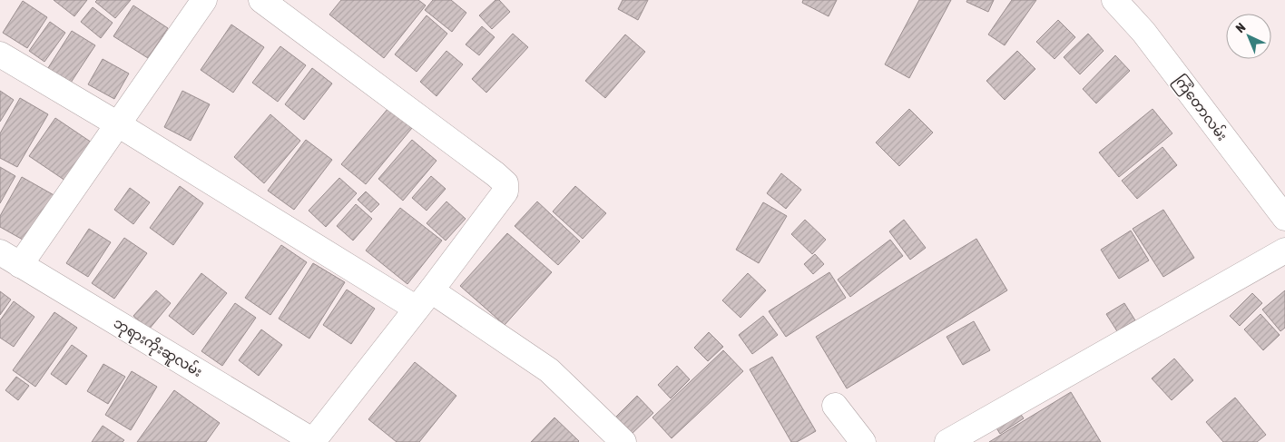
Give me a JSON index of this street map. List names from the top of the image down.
{
  "streets": {
    "street": ["ကြံတောလမ်း", "ဘုရားကိုးဆူလမ်း"]
  },
  "north": "top left"
}
